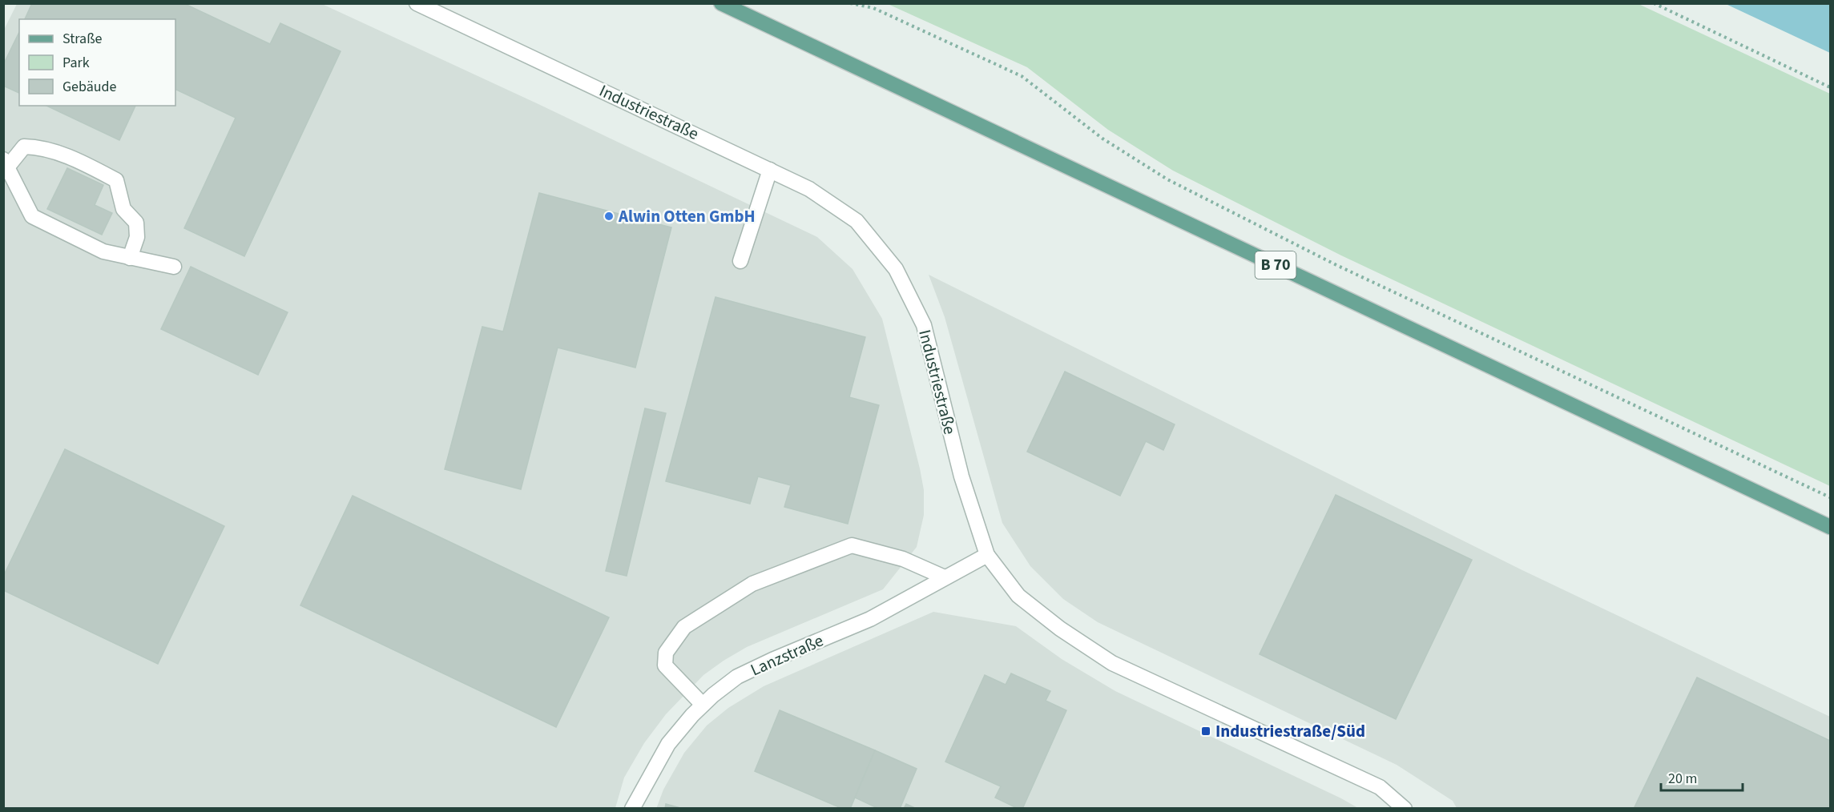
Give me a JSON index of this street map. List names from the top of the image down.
{
  "streets": {
    "main road": ["B 70"],
    "street": ["Industriestraße", "Lanzstraße"]
  },
  "crossings": [
    ["Industriestraße", "Lanzstraße"]
  ],
  "places": {
    "other": ["Alwin Otten GmbH"],
    "transit": ["Industriestraße/Süd"]
  },
  "legend": ["Straße", "Park", "Gebäude"],
  "scale_bar": "20 m"
}
